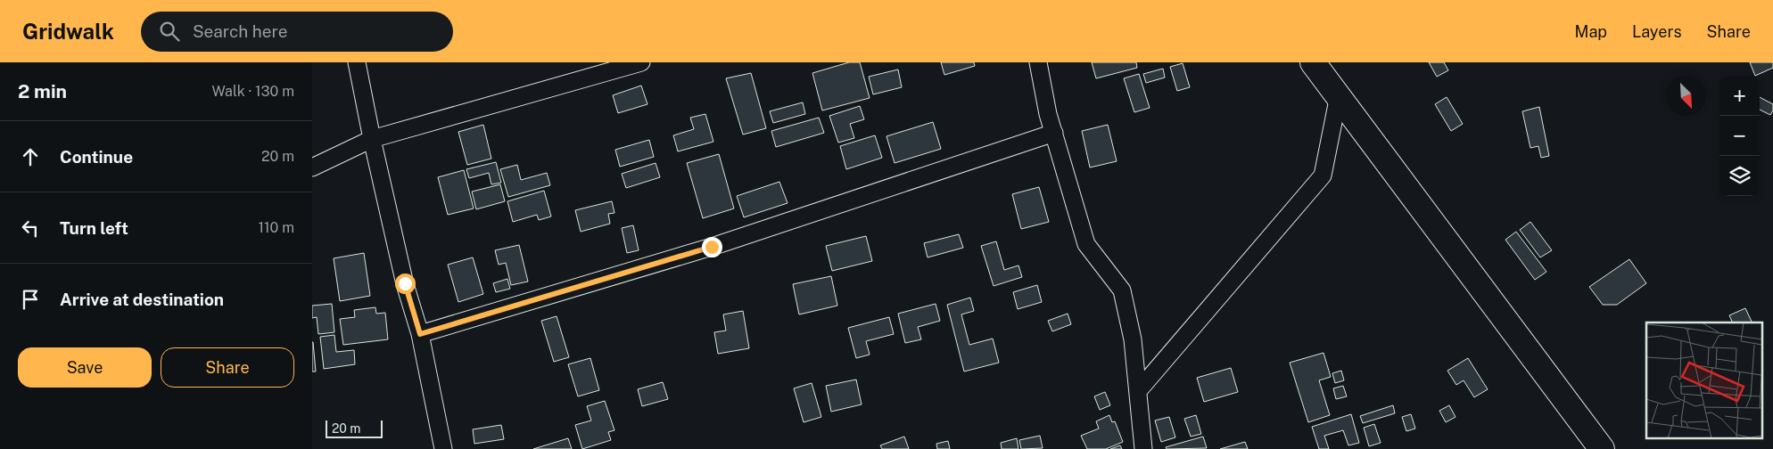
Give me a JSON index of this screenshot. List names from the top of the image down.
{
  "scale_bar": "20 m",
  "north": "bottom right",
  "page": {
    "header": "Gridwalk",
    "search": "Search here",
    "nav": ["Map", "Layers", "Share"],
    "heading": ["2 min", "Walk · 130 m"],
    "map_buttons": ["+", "−"],
    "list": [
      ["Continue", "20 m"],
      ["Turn left", "110 m"],
      "Arrive at destination"
    ],
    "buttons": ["Save", "Share"],
    "scale": "20 m"
  }
}
